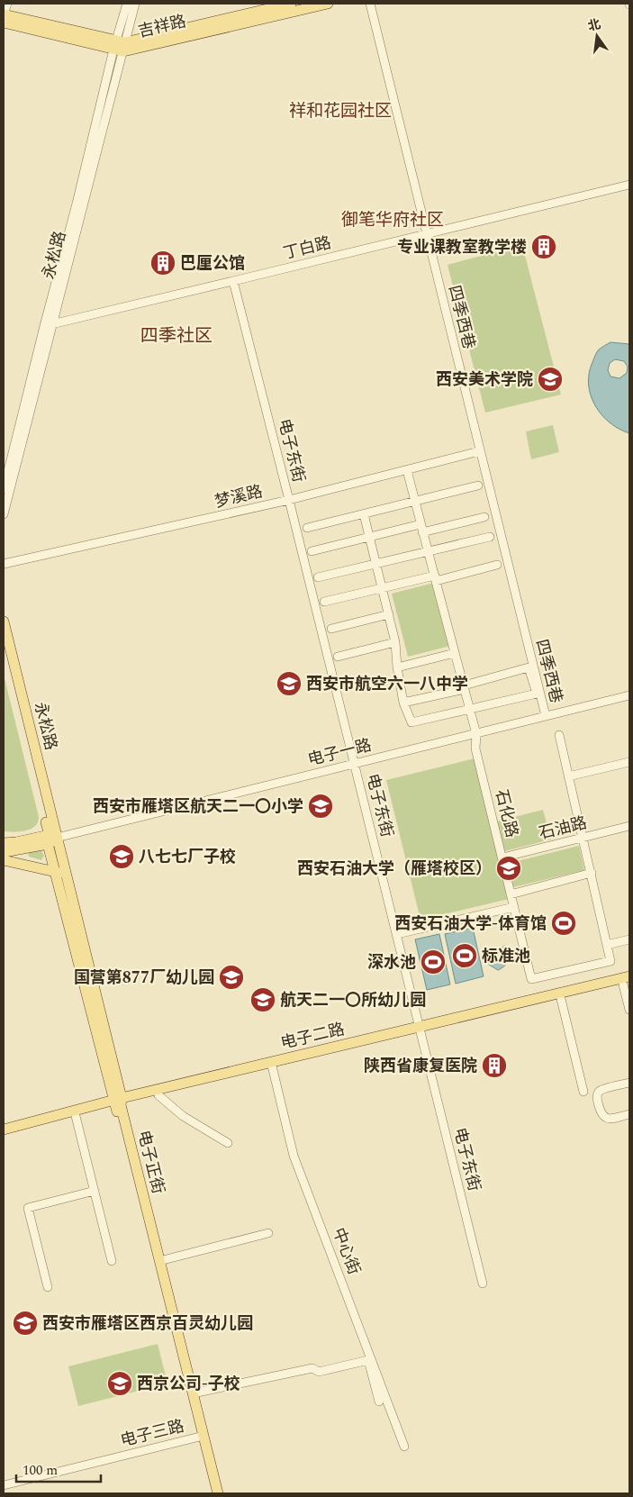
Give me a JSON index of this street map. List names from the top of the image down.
{
  "streets": {
    "main road": [
      "吉祥路",
      "永松路",
      "电子一路",
      "电子二路",
      "电子正街"
    ],
    "street": [
      "丁白路",
      "四季西巷",
      "电子东街",
      "梦溪路",
      "石化路",
      "石油路",
      "中心街",
      "电子三路"
    ]
  },
  "crossings": [
    ["吉祥路", "永松路"],
    ["丁白路", "永松路"],
    ["丁白路", "四季西巷"],
    ["丁白路", "电子东街"],
    ["永松路", "电子一路"],
    ["永松路", "电子正街"],
    ["四季西巷", "梦溪路"],
    ["四季西巷", "电子一路"],
    ["电子东街", "梦溪路"],
    ["电子东街", "电子一路"],
    ["电子东街", "电子二路"],
    ["梦溪路", "石化路"],
    ["电子一路", "石化路"],
    ["电子一路", "电子正街"],
    ["石化路", "石油路"],
    ["电子二路", "电子正街"],
    ["电子二路", "中心街"],
    ["电子正街", "电子三路"]
  ],
  "districts": ["祥和花园社区", "御笔华府社区", "四季社区"],
  "places": {
    "building": ["专业课教室教学楼", "巴厘公馆", "陕西省康复医院"],
    "school or university": [
      "西安美术学院",
      "西安市航空六一八中学",
      "西安市雁塔区航天二一〇小学",
      "八七七厂子校",
      "西安石油大学（雁塔校区）",
      "国营第877厂幼儿园",
      "航天二一〇所幼儿园",
      "西安市雁塔区西京百灵幼儿园",
      "西京公司-子校"
    ],
    "sports": ["西安石油大学-体育馆", "标准池", "深水池"]
  },
  "scale_bar": "100 m",
  "north": "top"
}
